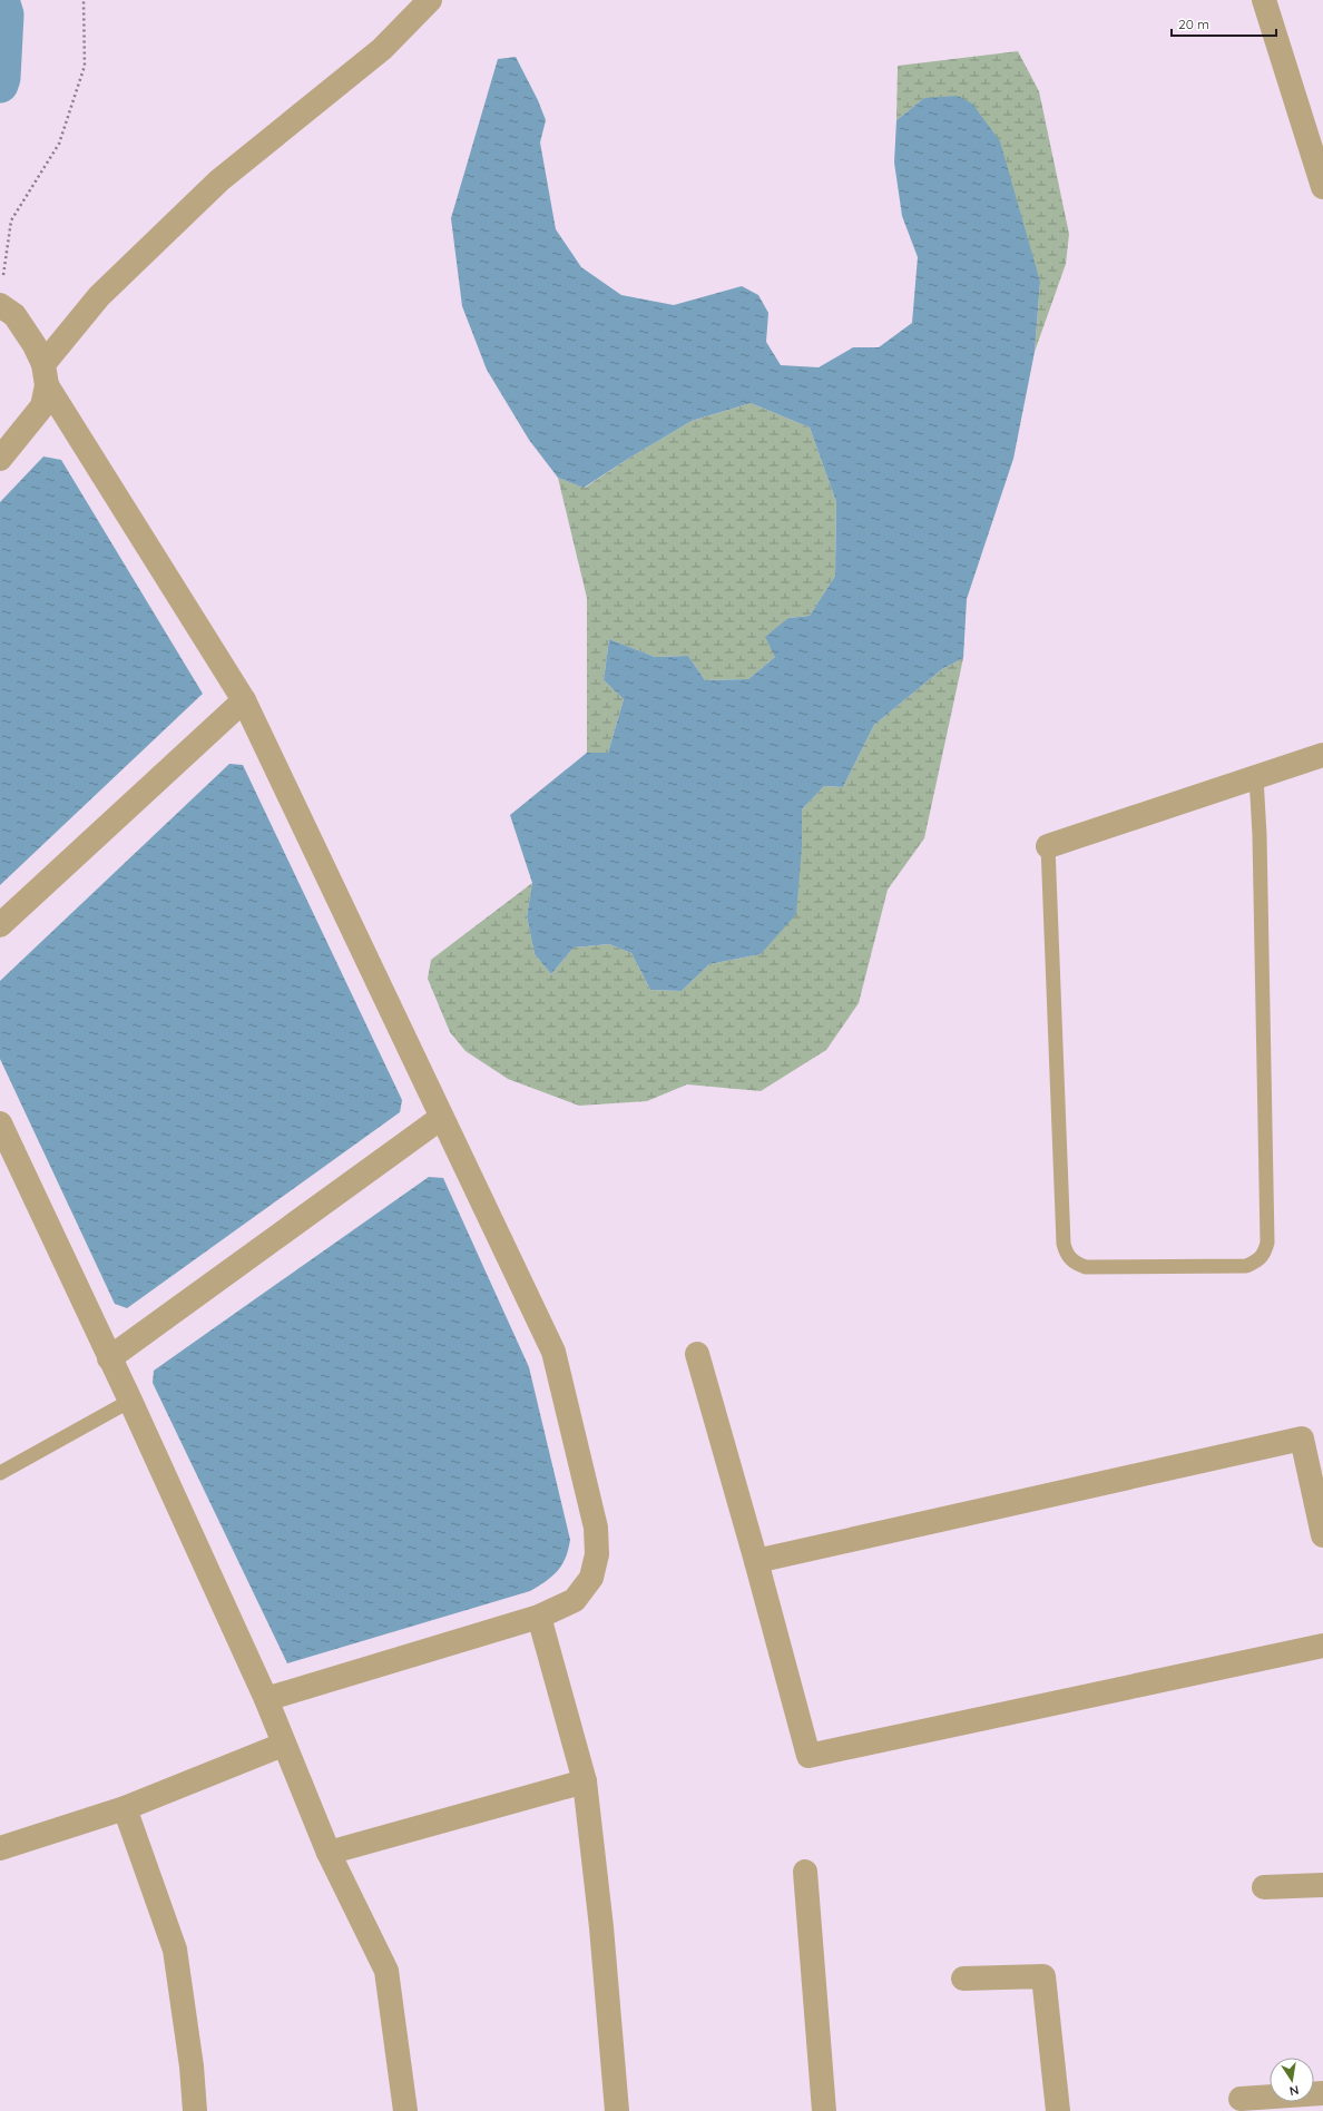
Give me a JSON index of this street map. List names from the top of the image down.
{
  "scale_bar": "20 m",
  "north": "bottom"
}
